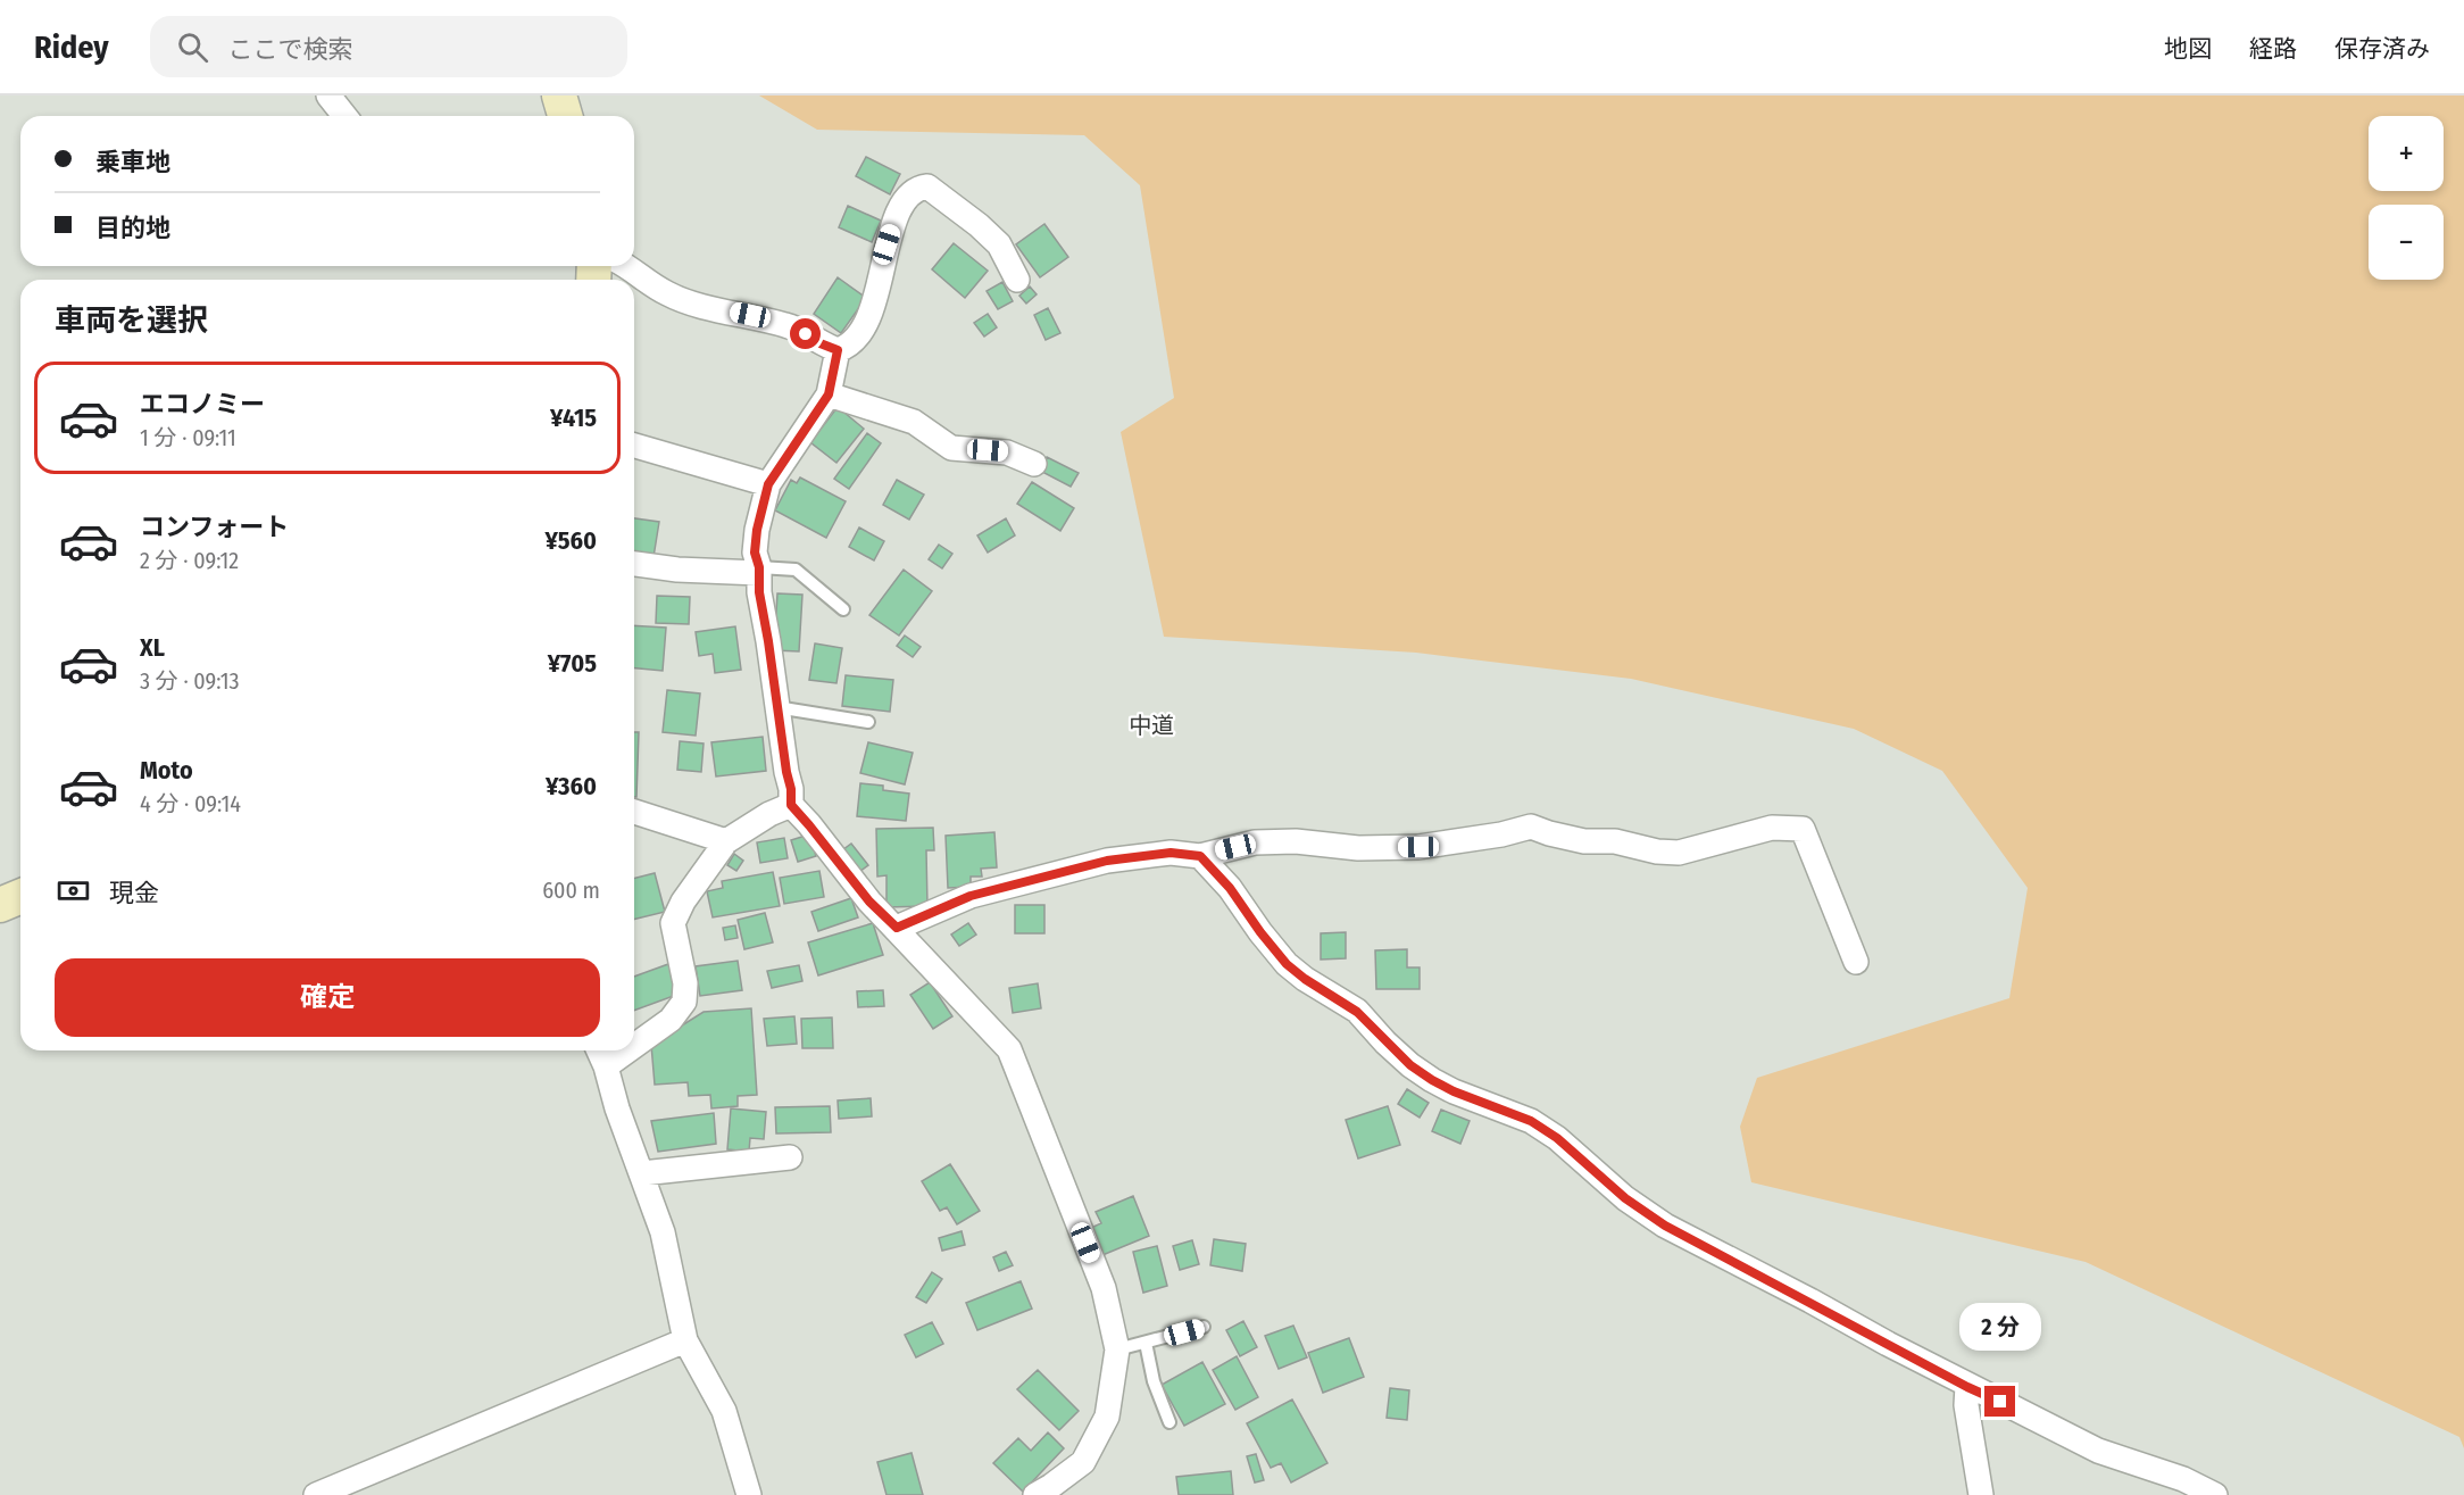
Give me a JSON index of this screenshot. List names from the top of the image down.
{
  "districts": ["中道"],
  "page": {
    "header": "Ridey",
    "search": "ここで検索",
    "nav": ["地図", "経路", "保存済み"],
    "map_buttons": ["+", "−"],
    "banner": ["乗車地", "目的地"],
    "heading": "車両を選択",
    "list": [
      {
        "name": "エコノミー",
        "note": "1 分 · 09:11",
        "value": "¥415"
      },
      {
        "name": "コンフォート",
        "note": "2 分 · 09:12",
        "value": "¥560"
      },
      {
        "name": "XL",
        "note": "3 分 · 09:13",
        "value": "¥705"
      },
      {
        "name": "Moto",
        "note": "4 分 · 09:14",
        "value": "¥360"
      }
    ],
    "pay": ["現金", "600 m"],
    "buttons": "確定",
    "bubble": "2 分"
  }
}
